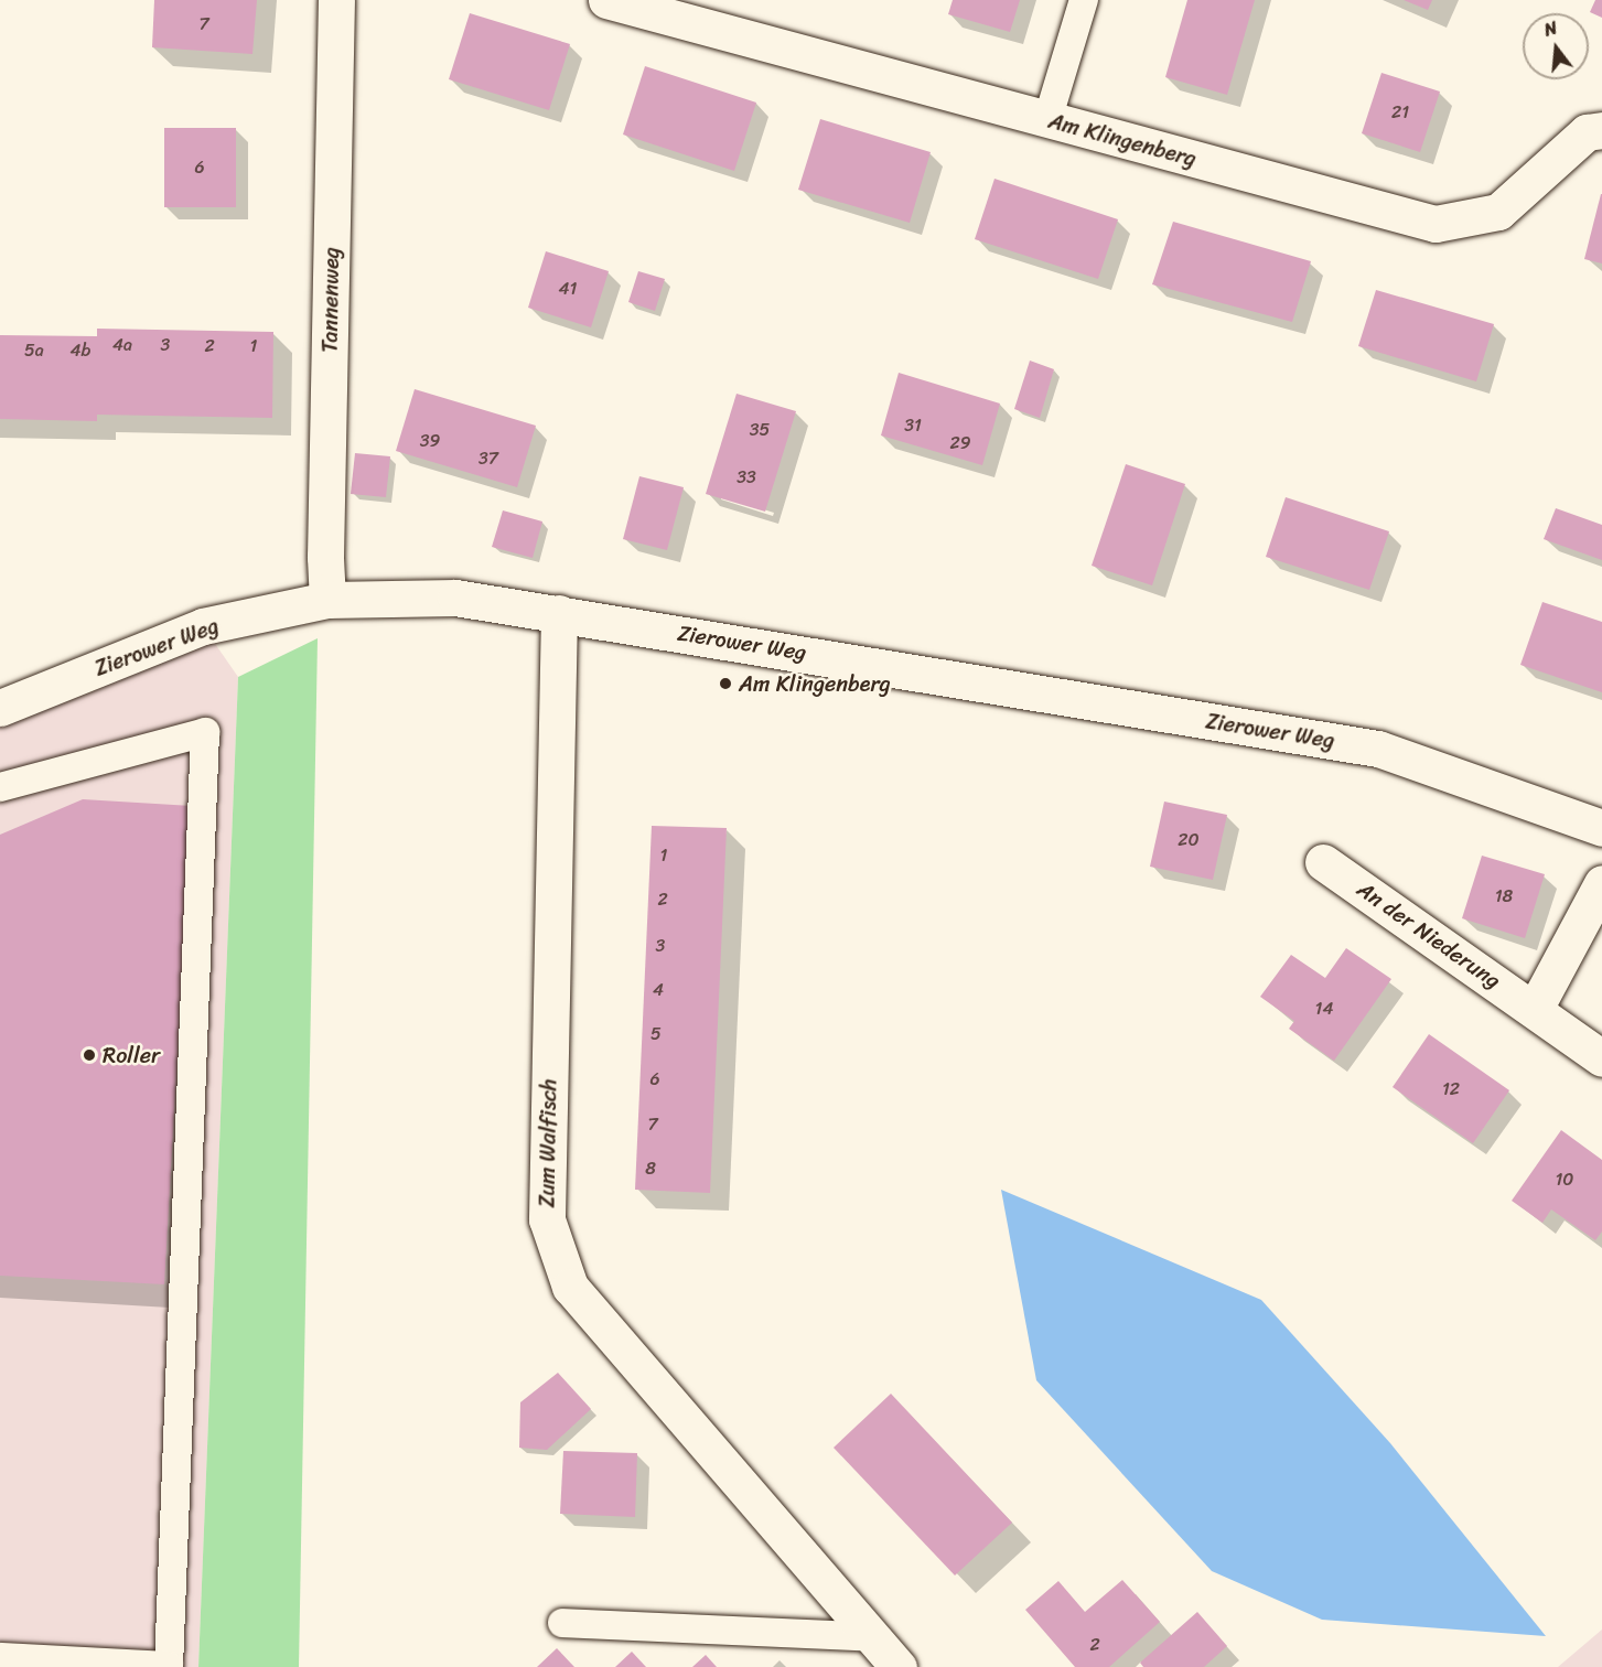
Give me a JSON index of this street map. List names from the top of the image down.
{
  "streets": {
    "street": [
      "Am Klingenberg",
      "Tannenweg",
      "Zierower Weg",
      "An der Niederung",
      "Zum Walfisch"
    ]
  },
  "crossings": [
    ["Tannenweg", "Zierower Weg"],
    ["Zierower Weg", "Zum Walfisch"]
  ],
  "places": ["Am Klingenberg", "Roller"],
  "house_numbers": [
    "7",
    "21",
    "6",
    "41",
    "4a",
    "3",
    "2",
    "1",
    "5a",
    "4b",
    "31",
    "35",
    "39",
    "29",
    "37",
    "33",
    "20",
    "1",
    "18",
    "2",
    "3",
    "4",
    "14",
    "5",
    "6",
    "12",
    "7",
    "8",
    "10",
    "2"
  ],
  "north": "top"
}
